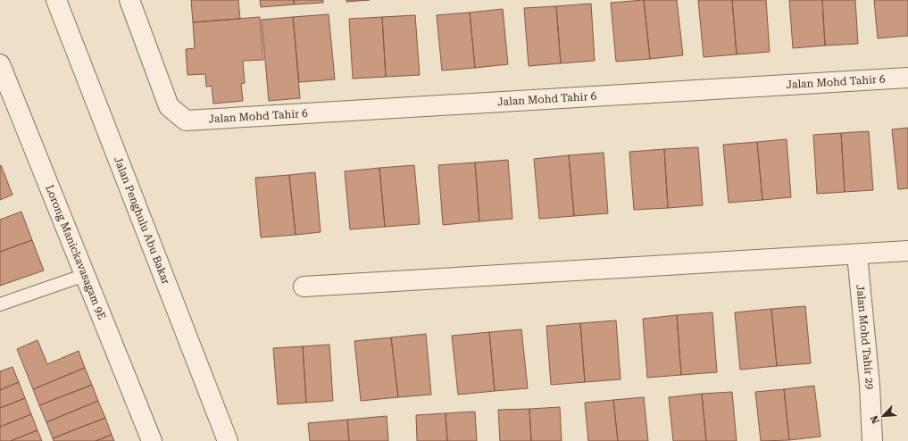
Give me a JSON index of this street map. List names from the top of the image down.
{
  "streets": {
    "street": [
      "Jalan Mohd Tahir 6",
      "Jalan Penghulu Abu Bakar",
      "Lorong Manickavasagam 9E",
      "Jalan Mohd Tahir 29"
    ]
  },
  "north": "bottom left"
}
